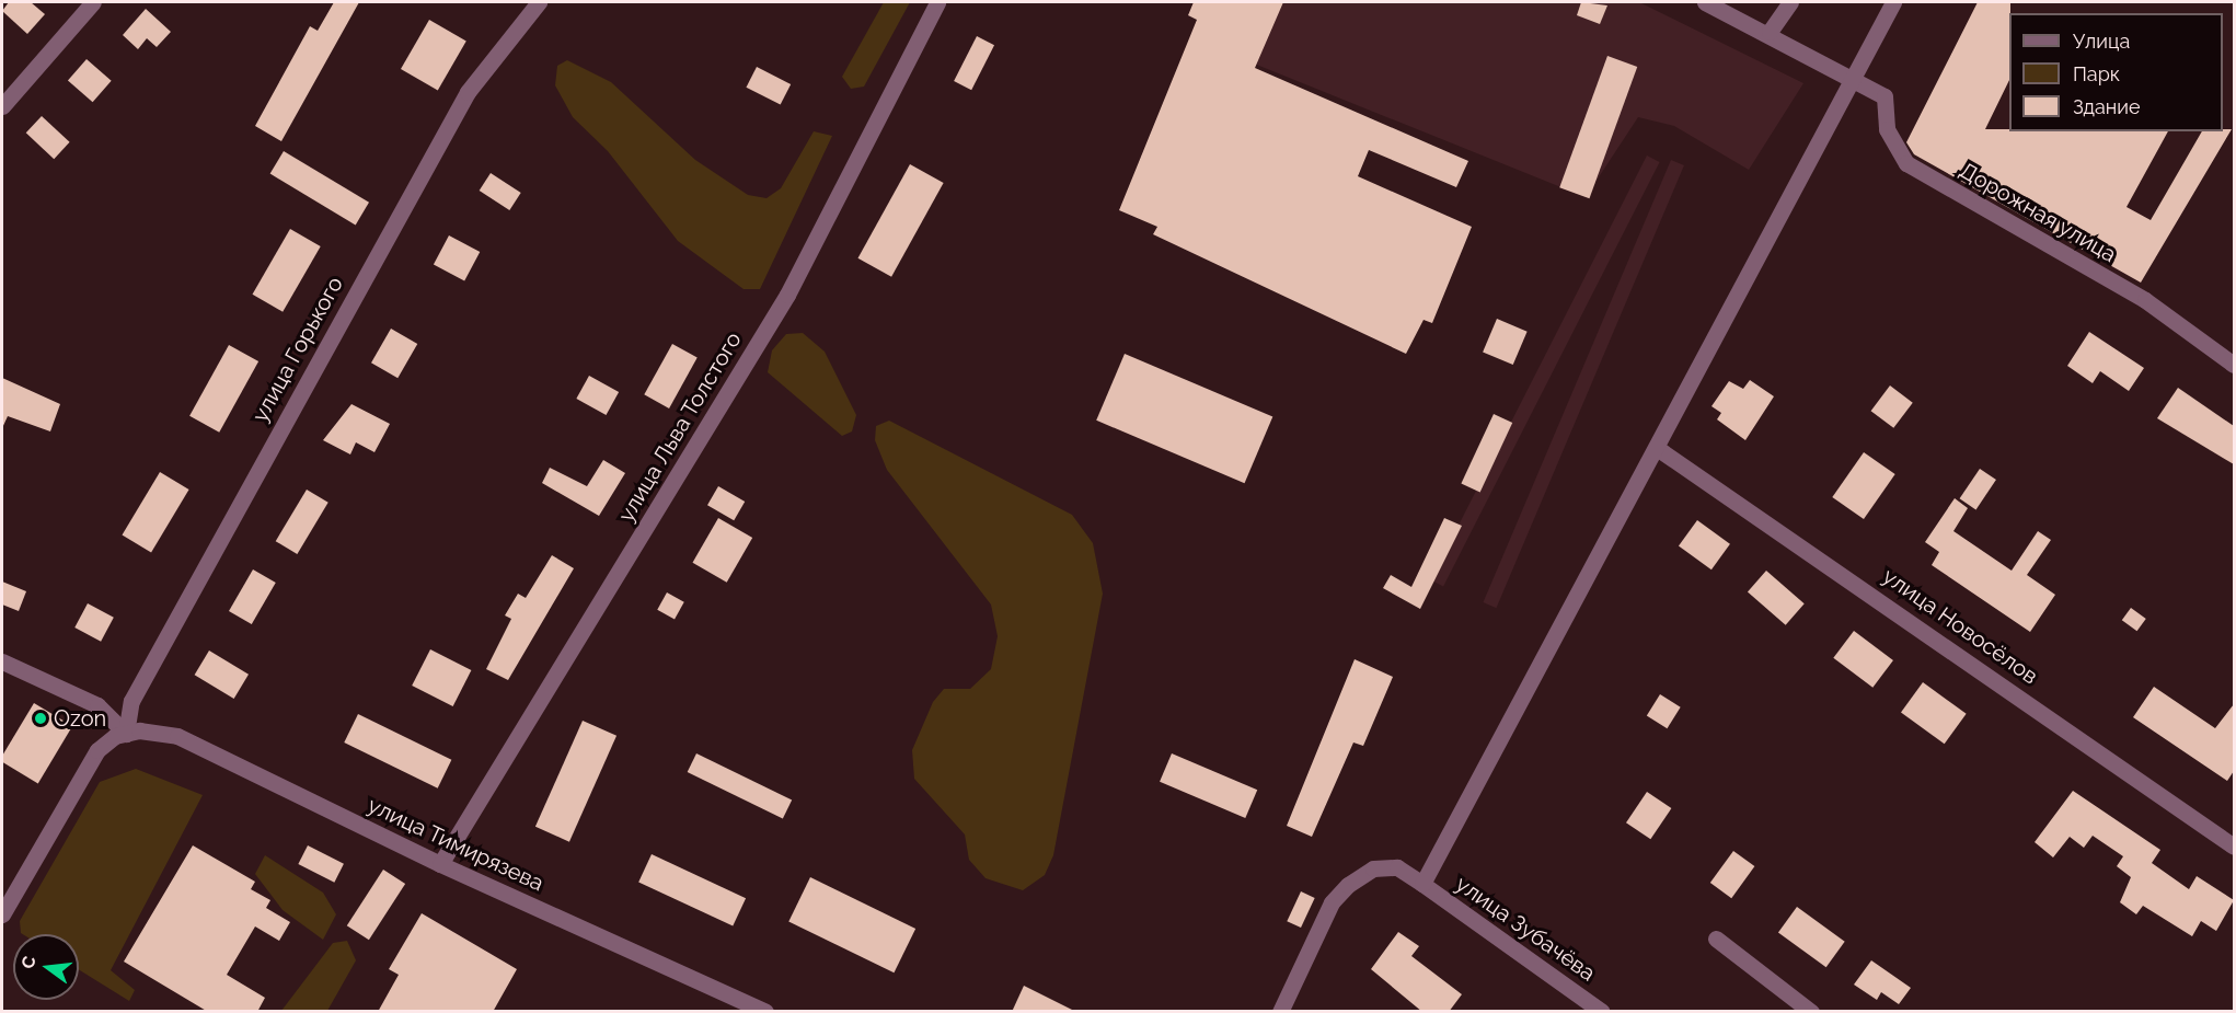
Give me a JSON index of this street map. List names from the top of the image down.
{
  "streets": {
    "street": [
      "Дорожная улица",
      "улица Горького",
      "улица Льва Толстого",
      "улица Новосёлов",
      "улица Тимирязева",
      "улица Зубачёва"
    ]
  },
  "crossings": [
    ["улица Горького", "улица Тимирязева"],
    ["улица Льва Толстого", "улица Тимирязева"]
  ],
  "places": ["Ozon"],
  "legend": ["Улица", "Парк", "Здание"],
  "north": "left"
}
